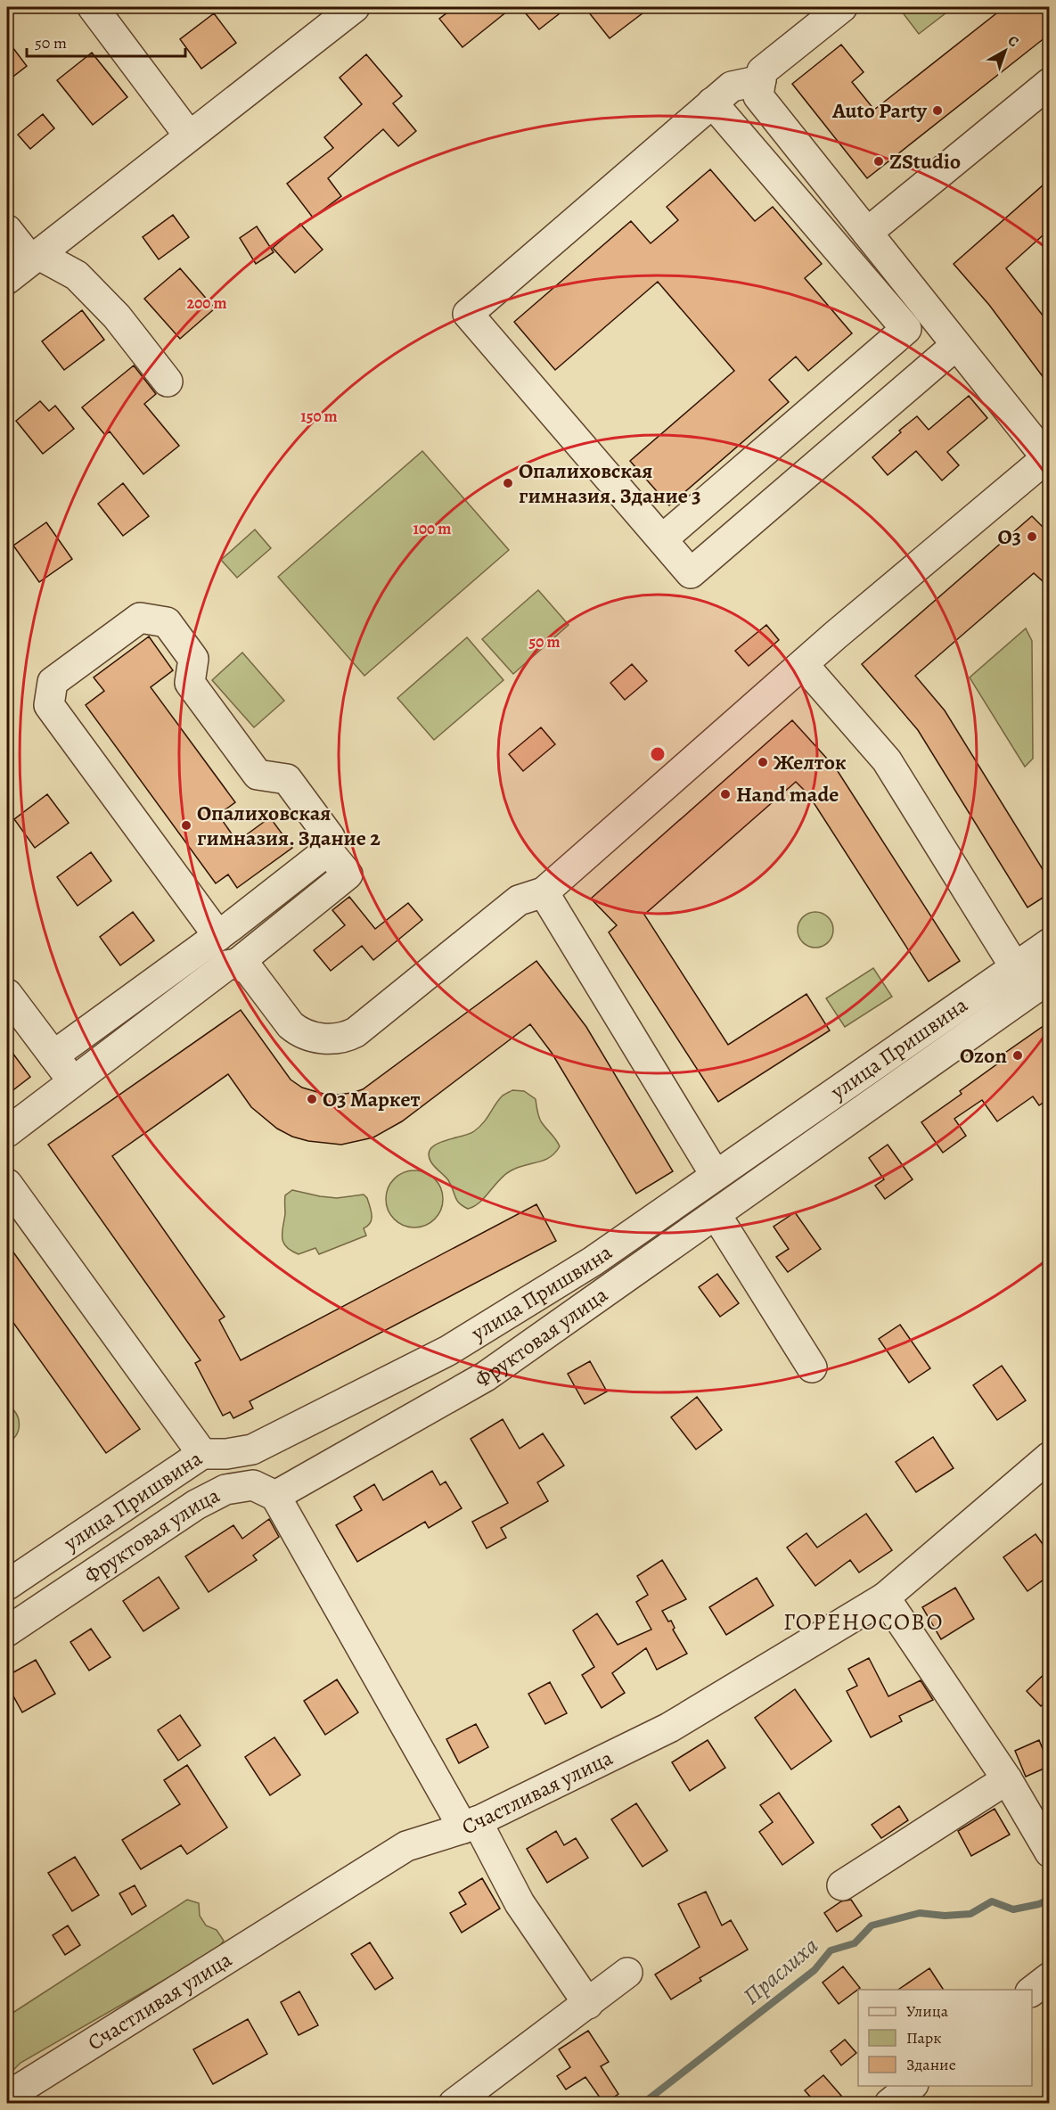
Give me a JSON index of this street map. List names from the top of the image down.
{
  "streets": {
    "street": ["улица Пришвина", "Фруктовая улица", "Счастливая улица"]
  },
  "districts": ["ГОРЕНОСОВО"],
  "water": ["Праслиха"],
  "places": [
    "Auto Party",
    "ZStudio",
    "Опалиховская гимназия. Здание 3",
    "О3",
    "Желток",
    "Hand made",
    "Опалиховская гимназия. Здание 2",
    "Ozon",
    "О3 Маркет"
  ],
  "legend": ["Улица", "Парк", "Здание"],
  "scale_bar": "50 m",
  "north": "top right",
  "rings": [
    "200 m",
    "150 m",
    "100 m",
    "50 m"
  ]
}
